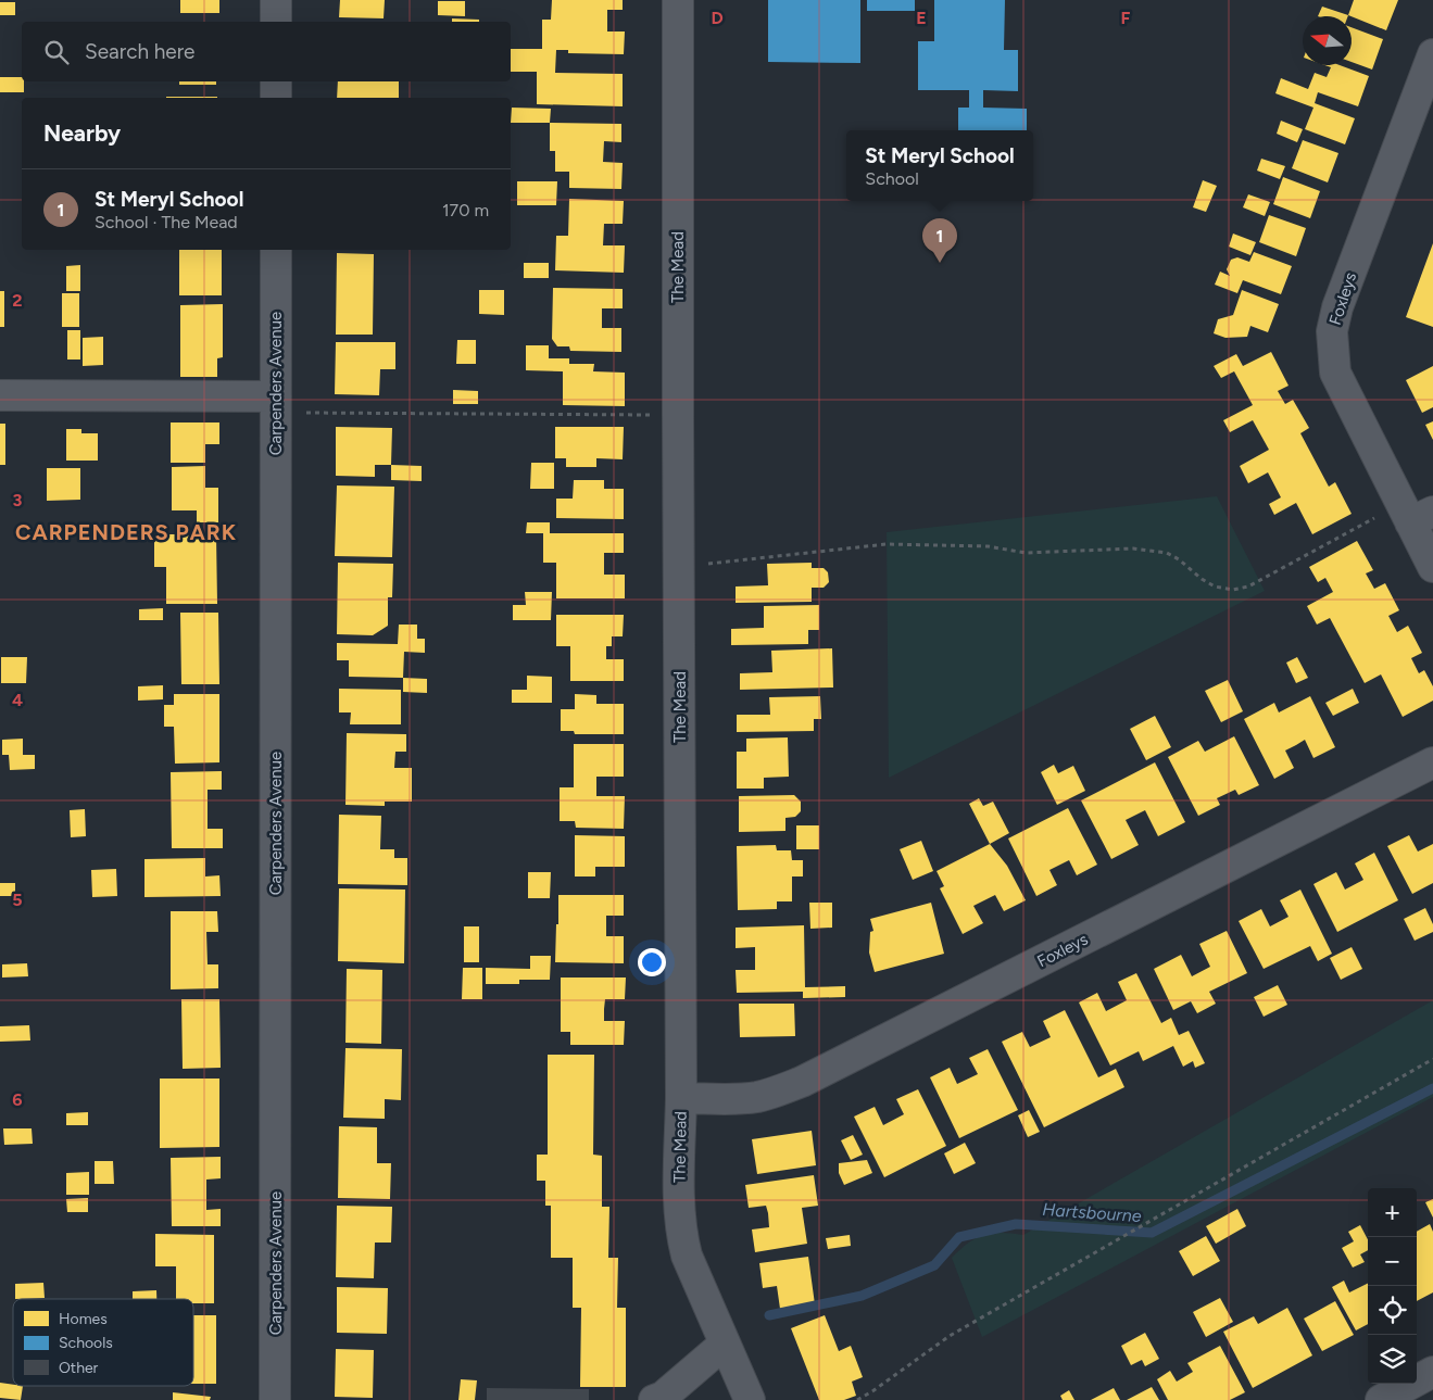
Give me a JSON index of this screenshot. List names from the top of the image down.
{
  "streets": {
    "street": ["The Mead", "Foxleys", "Carpenders Avenue"]
  },
  "crossings": [
    ["The Mead", "Foxleys"]
  ],
  "districts": ["CARPENDERS PARK"],
  "water": ["Hartsbourne"],
  "legend": ["Homes", "Schools", "Other"],
  "north": "left",
  "page": {
    "search": "Search here",
    "heading": "Nearby",
    "popup": ["St Meryl School", "School"],
    "list": [
      {
        "mark": "1",
        "name": "St Meryl School",
        "note": "School · The Mead",
        "value": "170 m"
      }
    ],
    "pins": "1",
    "map_buttons": ["+", "−"]
  },
  "grid": {
    "columns": ["D", "E", "F"],
    "rows": [
      "2",
      "3",
      "4",
      "5",
      "6"
    ]
  }
}
